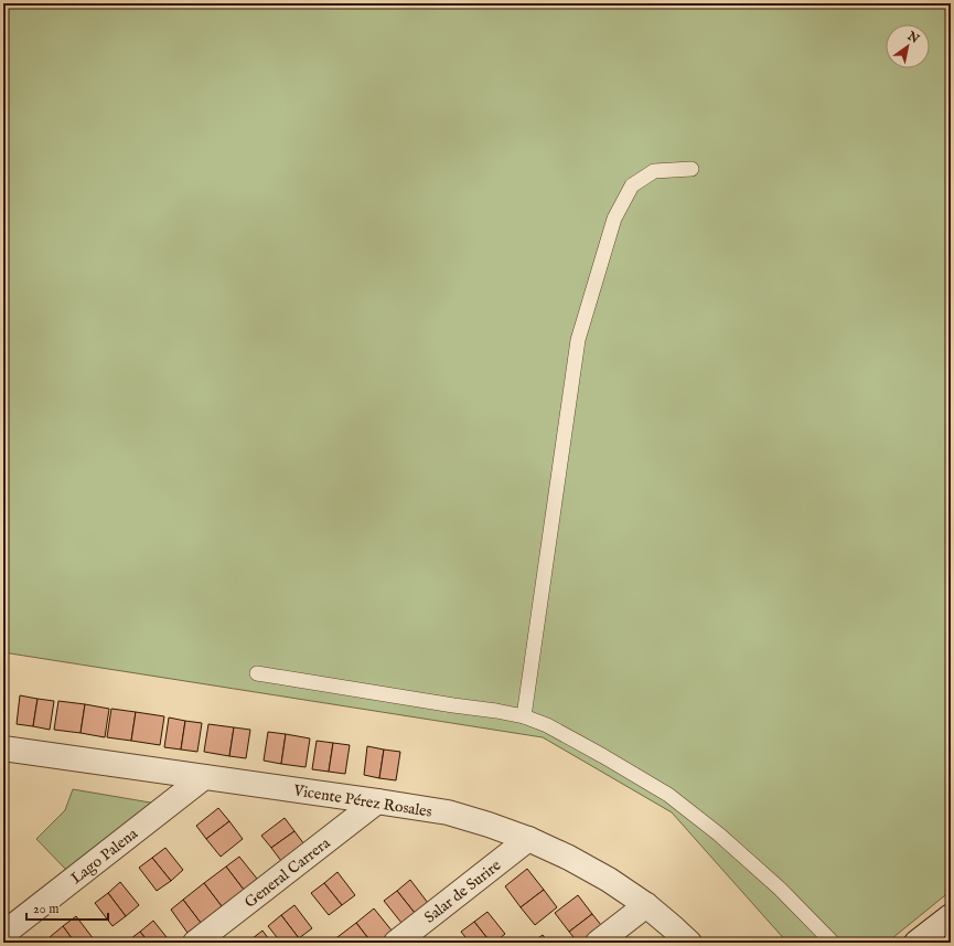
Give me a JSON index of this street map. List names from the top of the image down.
{
  "streets": {
    "street": [
      "Vicente Pérez Rosales",
      "Lago Palena",
      "General Carrera",
      "Salar de Surire"
    ]
  },
  "crossings": [
    ["Vicente Pérez Rosales", "Lago Palena"],
    ["Vicente Pérez Rosales", "General Carrera"],
    ["Vicente Pérez Rosales", "Salar de Surire"]
  ],
  "scale_bar": "20 m",
  "north": "top right"
}
